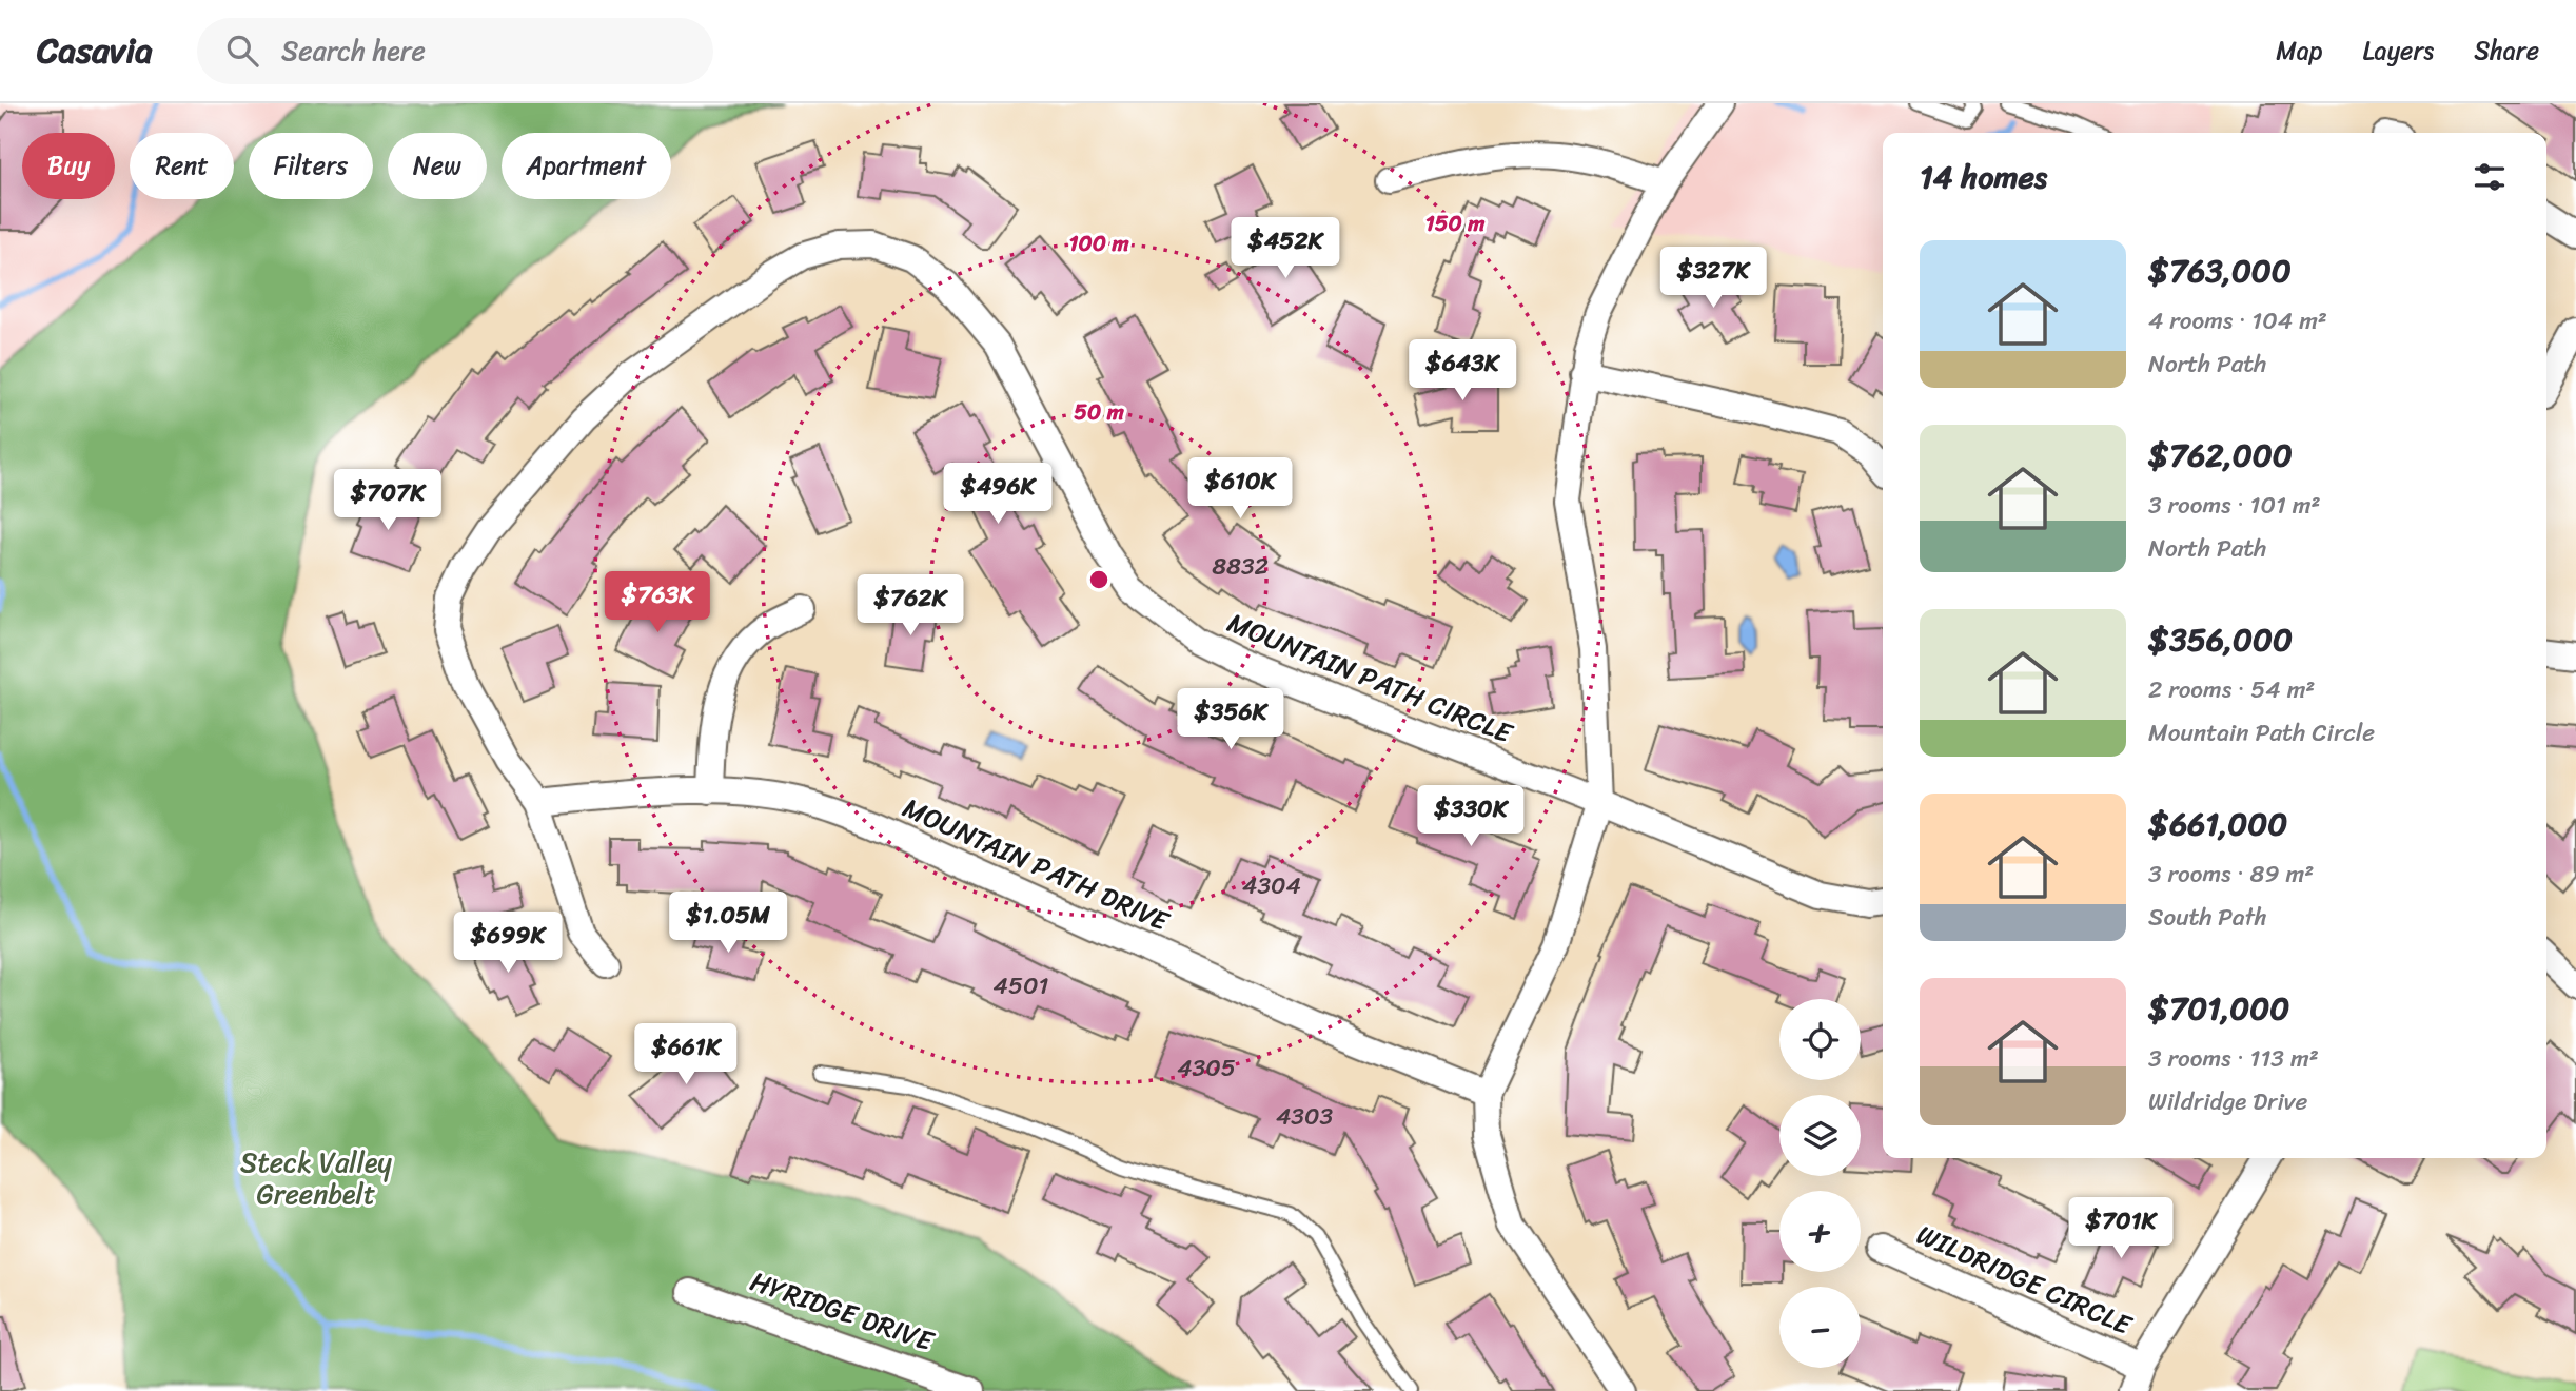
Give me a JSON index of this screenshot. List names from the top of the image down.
{
  "streets": {
    "street": [
      "MOUNTAIN PATH CIRCLE",
      "MOUNTAIN PATH DRIVE",
      "WILDRIDGE CIRCLE",
      "HYRIDGE DRIVE"
    ]
  },
  "crossings": [
    ["MOUNTAIN PATH CIRCLE", "MOUNTAIN PATH DRIVE"]
  ],
  "parks": ["Steck Valley Greenbelt"],
  "house_numbers": [
    "8832",
    "4304",
    "4501",
    "4305",
    "4303"
  ],
  "page": {
    "header": "Casavia",
    "search": "Search here",
    "nav": ["Map", "Layers", "Share"],
    "chip": [
      "Buy",
      "Rent",
      "Filters",
      "New",
      "Apartment"
    ],
    "heading": "14 homes",
    "price": [
      "$452K",
      "$327K",
      "$643K",
      "$610K",
      "$496K",
      "$707K",
      "$763K",
      "$762K",
      "$356K",
      "$330K",
      "$1.05M",
      "$699K",
      "$661K",
      "$701K"
    ],
    "list": [
      {
        "name": "$763,000",
        "note": "4 rooms · 104 m² · North Path"
      },
      {
        "name": "$762,000",
        "note": "3 rooms · 101 m² · North Path"
      },
      {
        "name": "$356,000",
        "note": "2 rooms · 54 m² · Mountain Path Circle"
      },
      {
        "name": "$661,000",
        "note": "3 rooms · 89 m² · South Path"
      },
      {
        "name": "$701,000",
        "note": "3 rooms · 113 m² · Wildridge Drive"
      }
    ],
    "map_buttons": ["+", "−"]
  },
  "rings": ["150 m", "100 m", "50 m"]
}
